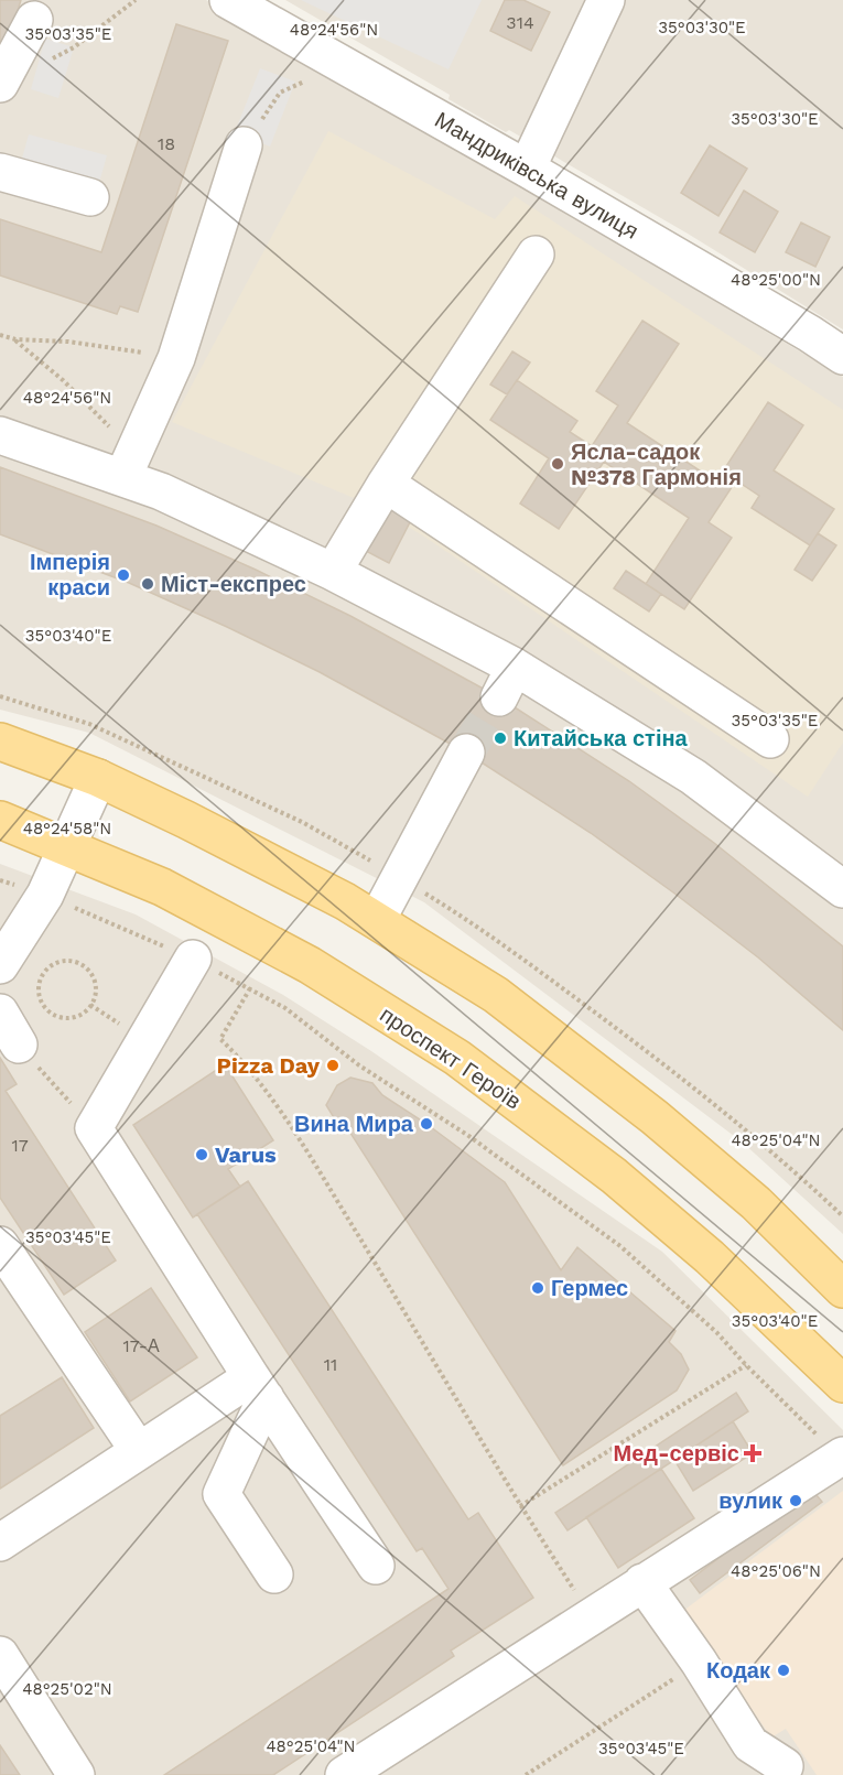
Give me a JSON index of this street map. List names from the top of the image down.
{
  "streets": {
    "main road": ["проспект Героїв"],
    "street": ["Мандриківська вулиця"]
  },
  "places": {
    "other": [
      "Ясла-садок №378 Гармонія",
      "Імперія краси",
      "Міст-експрес",
      "Китайська стіна",
      "Pizza Day",
      "Вина Мира",
      "Varus",
      "Гермес",
      "вулик",
      "Кодак"
    ],
    "health": ["Мед-сервіс"]
  },
  "house_numbers": [
    "314",
    "18",
    "17",
    "17-А",
    "11"
  ],
  "coordinates": [
    "35°03'30\"E",
    "48°24'56\"N",
    "35°03'35\"E",
    "48°25'00\"N",
    "35°03'40\"E",
    "48°24'58\"N",
    "48°25'04\"N",
    "35°03'45\"E",
    "48°25'06\"N",
    "48°25'02\"N"
  ]
}
